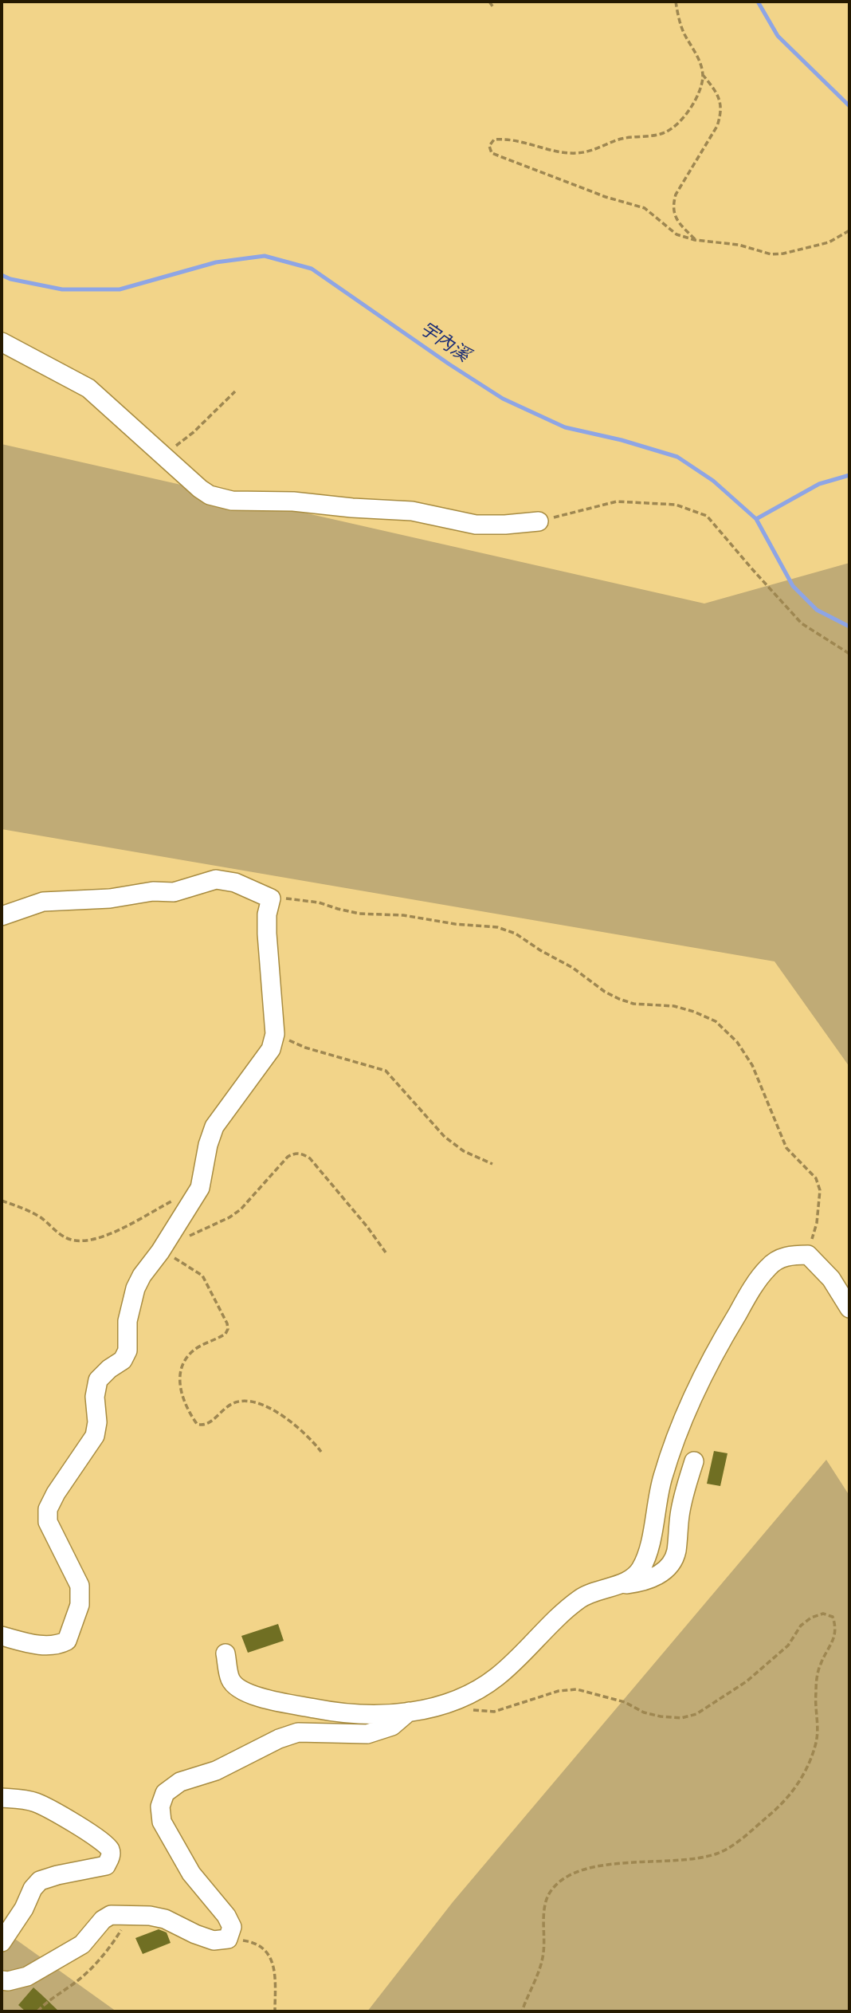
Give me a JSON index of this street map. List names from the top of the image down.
{
  "water": ["宇內溪"]
}
